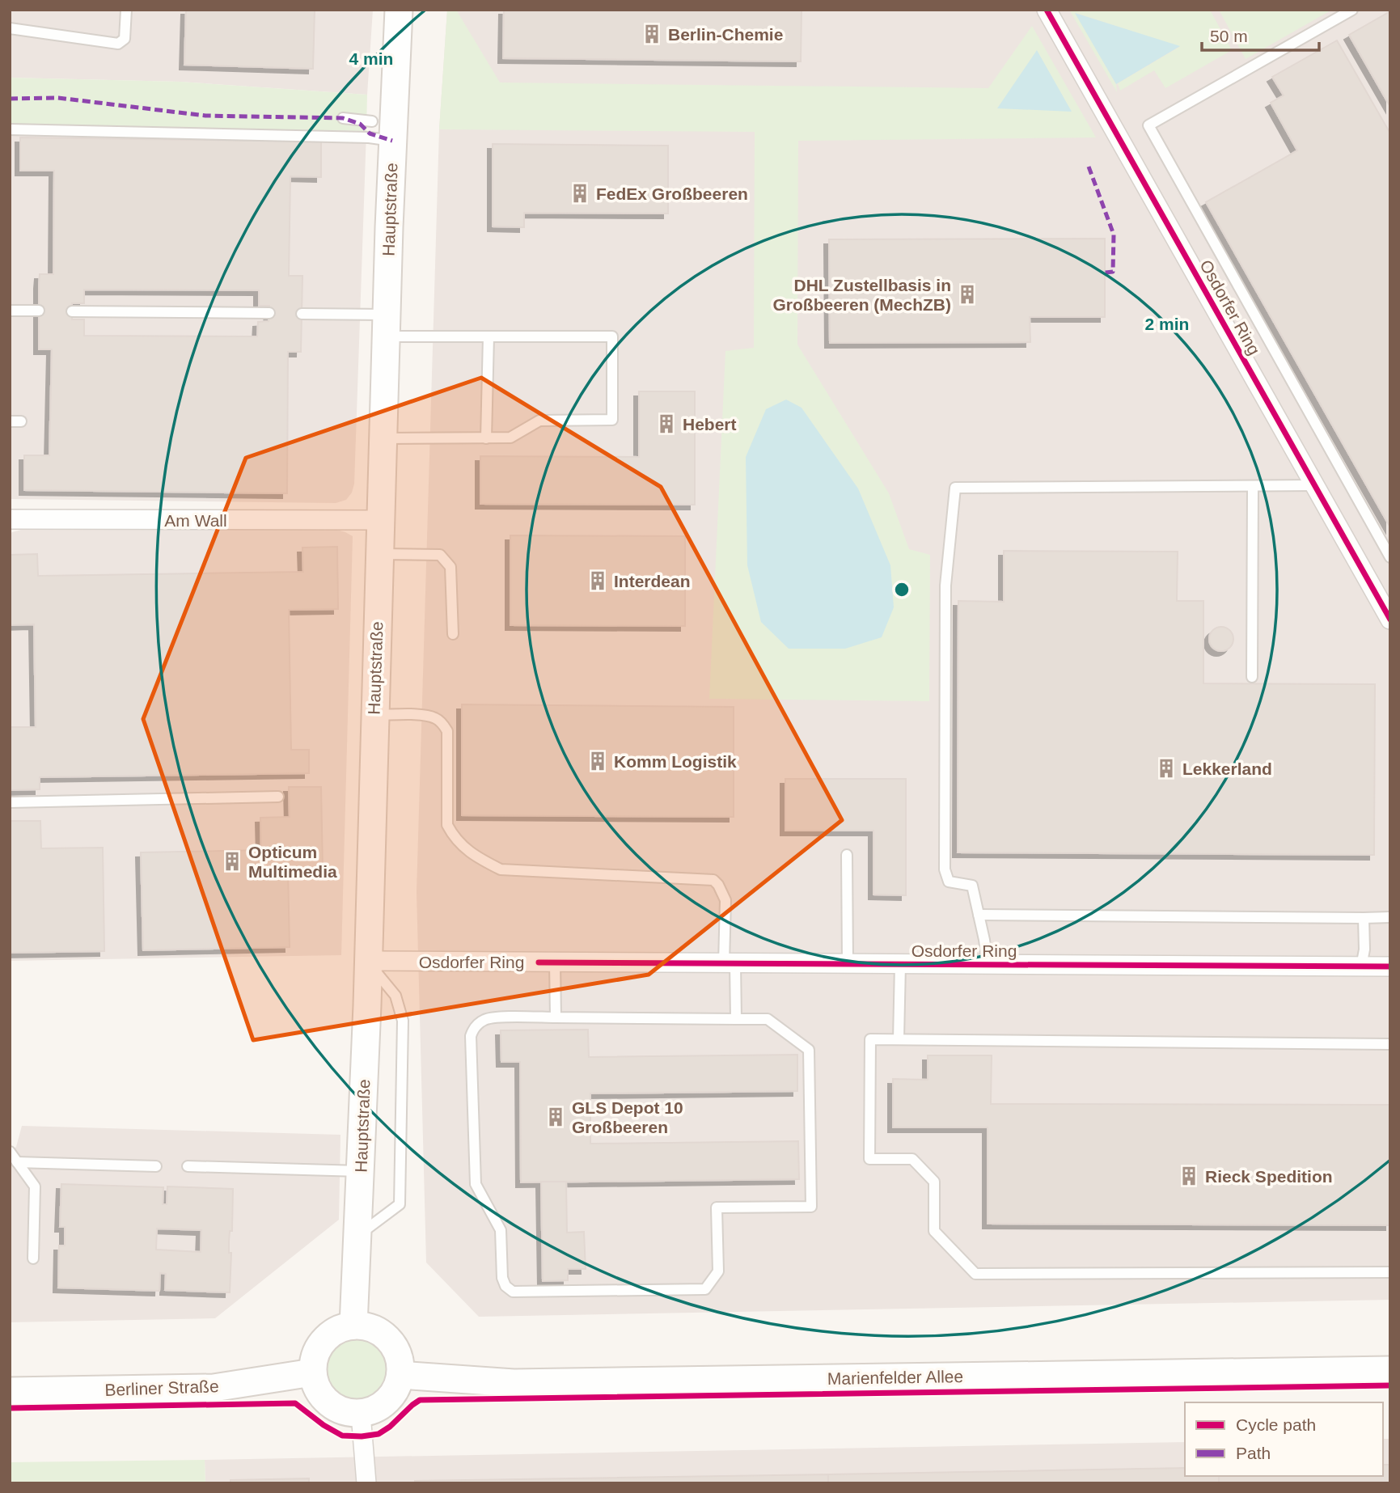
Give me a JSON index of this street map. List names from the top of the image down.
{
  "streets": {
    "street": [
      "Hauptstraße",
      "Osdorfer Ring",
      "Am Wall",
      "Marienfelder Allee",
      "Berliner Straße"
    ]
  },
  "crossings": [
    ["Hauptstraße", "Osdorfer Ring"],
    ["Hauptstraße", "Am Wall"],
    ["Hauptstraße", "Marienfelder Allee"],
    ["Hauptstraße", "Berliner Straße"],
    ["Marienfelder Allee", "Berliner Straße"]
  ],
  "places": {
    "building": [
      "Berlin-Chemie",
      "FedEx Großbeeren",
      "DHL Zustellbasis in Großbeeren (MechZB)",
      "Hebert",
      "Interdean",
      "Komm Logistik",
      "Lekkerland",
      "Opticum Multimedia",
      "GLS Depot 10 Großbeeren",
      "Rieck Spedition"
    ]
  },
  "legend": ["Cycle path", "Path"],
  "scale_bar": "50 m",
  "rings": ["4 min", "2 min"]
}
